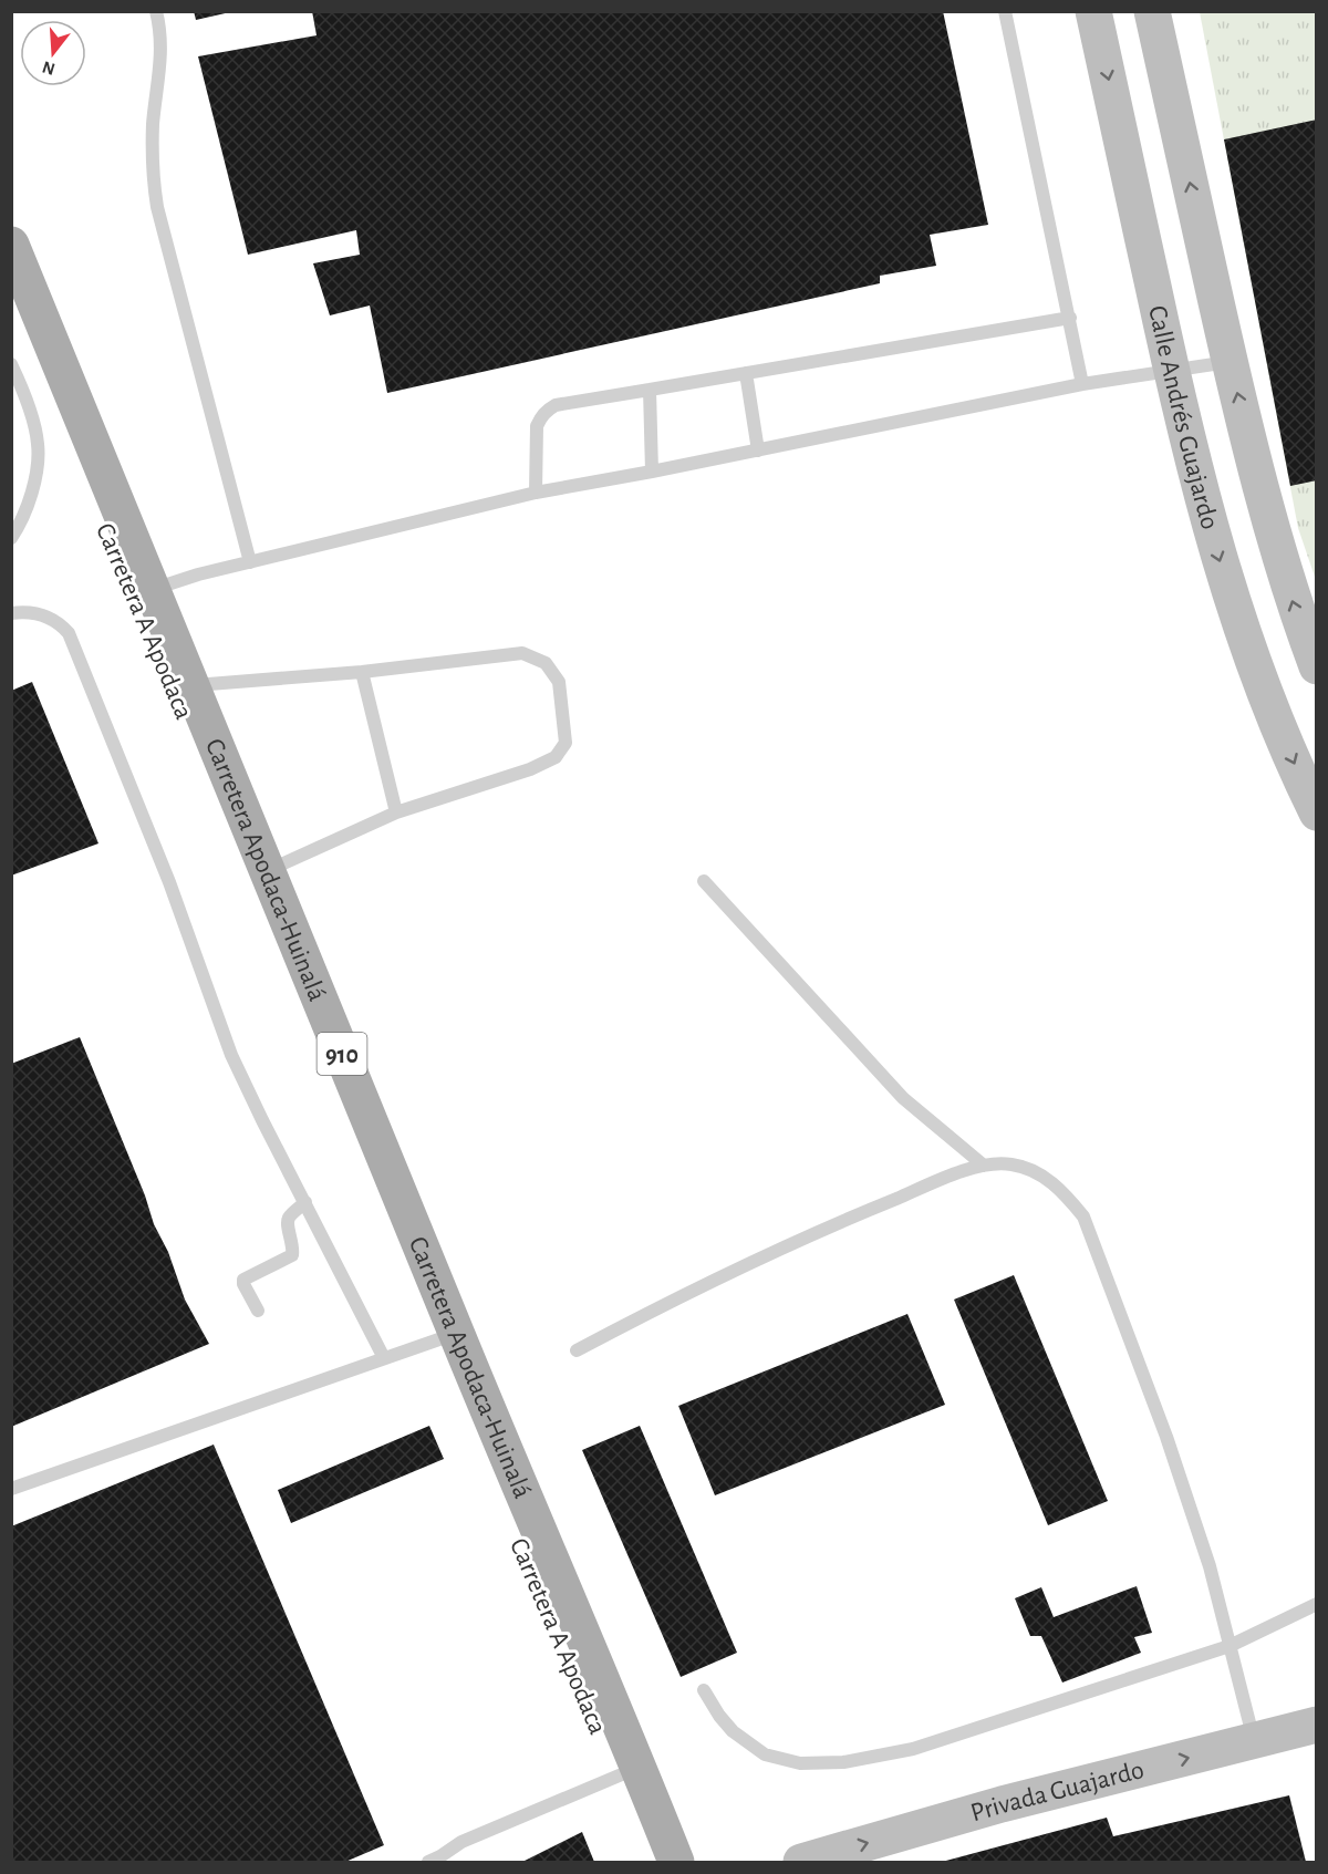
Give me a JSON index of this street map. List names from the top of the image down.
{
  "streets": {
    "main road": [
      "Calle Andrés Guajardo",
      "Carretera A Apodaca",
      "Carretera Apodaca-Huinalá",
      "910",
      "Privada Guajardo"
    ]
  },
  "crossings": [
    ["Carretera A Apodaca", "Carretera Apodaca-Huinalá"],
    ["Carretera Apodaca-Huinalá", "910"]
  ],
  "one_way": ["Privada Guajardo"],
  "north": "bottom"
}
